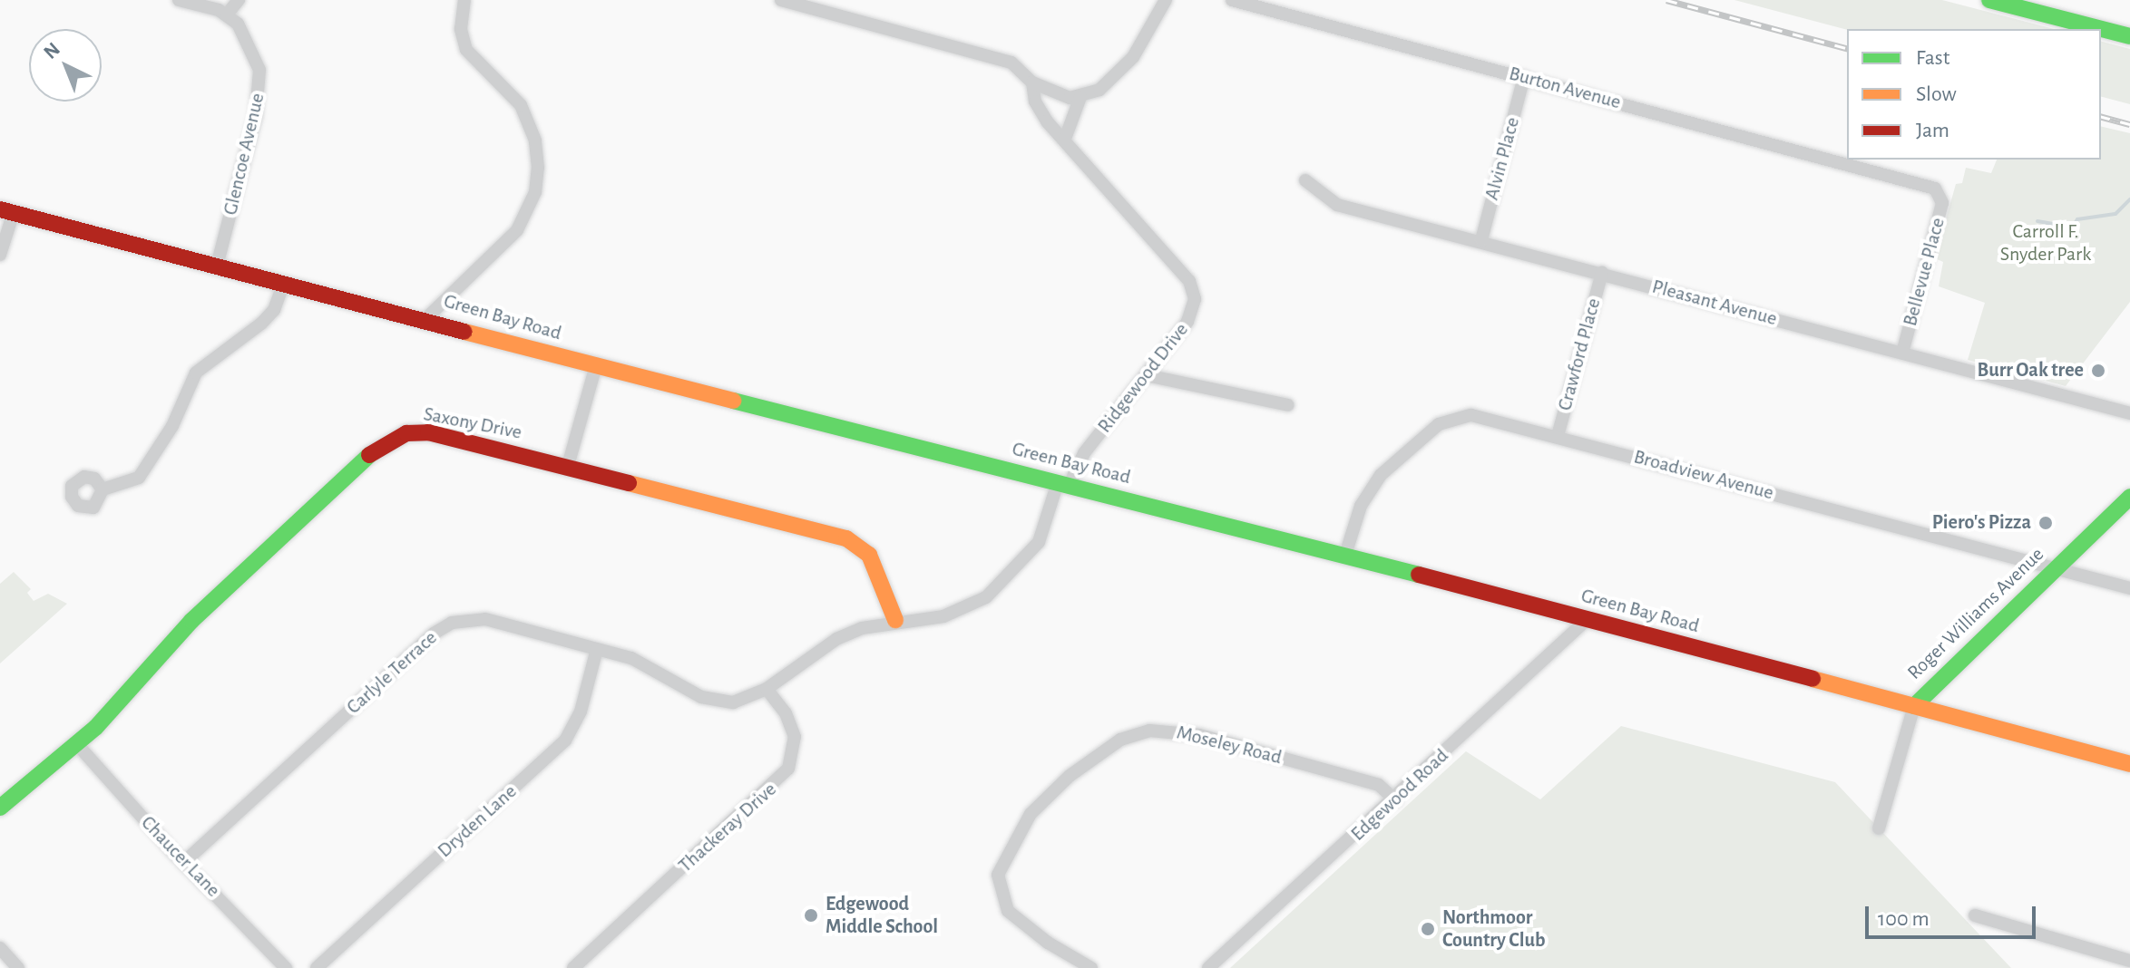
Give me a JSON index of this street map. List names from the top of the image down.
{
  "streets": {
    "main road": ["Green Bay Road", "Saxony Drive", "Roger Williams Avenue"],
    "street": [
      "Burton Avenue",
      "Glencoe Avenue",
      "Alvin Place",
      "Bellevue Place",
      "Pleasant Avenue",
      "Crawford Place",
      "Ridgewood Drive",
      "Broadview Avenue",
      "Carlyle Terrace",
      "Moseley Road",
      "Edgewood Road",
      "Dryden Lane",
      "Thackeray Drive",
      "Chaucer Lane"
    ]
  },
  "crossings": [
    ["Burton Avenue", "Alvin Place"],
    ["Burton Avenue", "Bellevue Place"],
    ["Glencoe Avenue", "Green Bay Road"],
    ["Alvin Place", "Pleasant Avenue"],
    ["Bellevue Place", "Pleasant Avenue"],
    ["Pleasant Avenue", "Crawford Place"],
    ["Green Bay Road", "Ridgewood Drive"],
    ["Green Bay Road", "Broadview Avenue"],
    ["Green Bay Road", "Roger Williams Avenue"],
    ["Green Bay Road", "Edgewood Road"],
    ["Crawford Place", "Broadview Avenue"],
    ["Saxony Drive", "Chaucer Lane"],
    ["Broadview Avenue", "Roger Williams Avenue"],
    ["Carlyle Terrace", "Dryden Lane"],
    ["Carlyle Terrace", "Thackeray Drive"],
    ["Carlyle Terrace", "Chaucer Lane"],
    ["Moseley Road", "Edgewood Road"]
  ],
  "parks": ["Carroll F. Snyder Park"],
  "places": [
    "Burr Oak tree",
    "Piero's Pizza",
    "Edgewood Middle School",
    "Northmoor Country Club"
  ],
  "legend": ["Fast", "Slow", "Jam"],
  "scale_bar": "100 m",
  "north": "top left"
}
